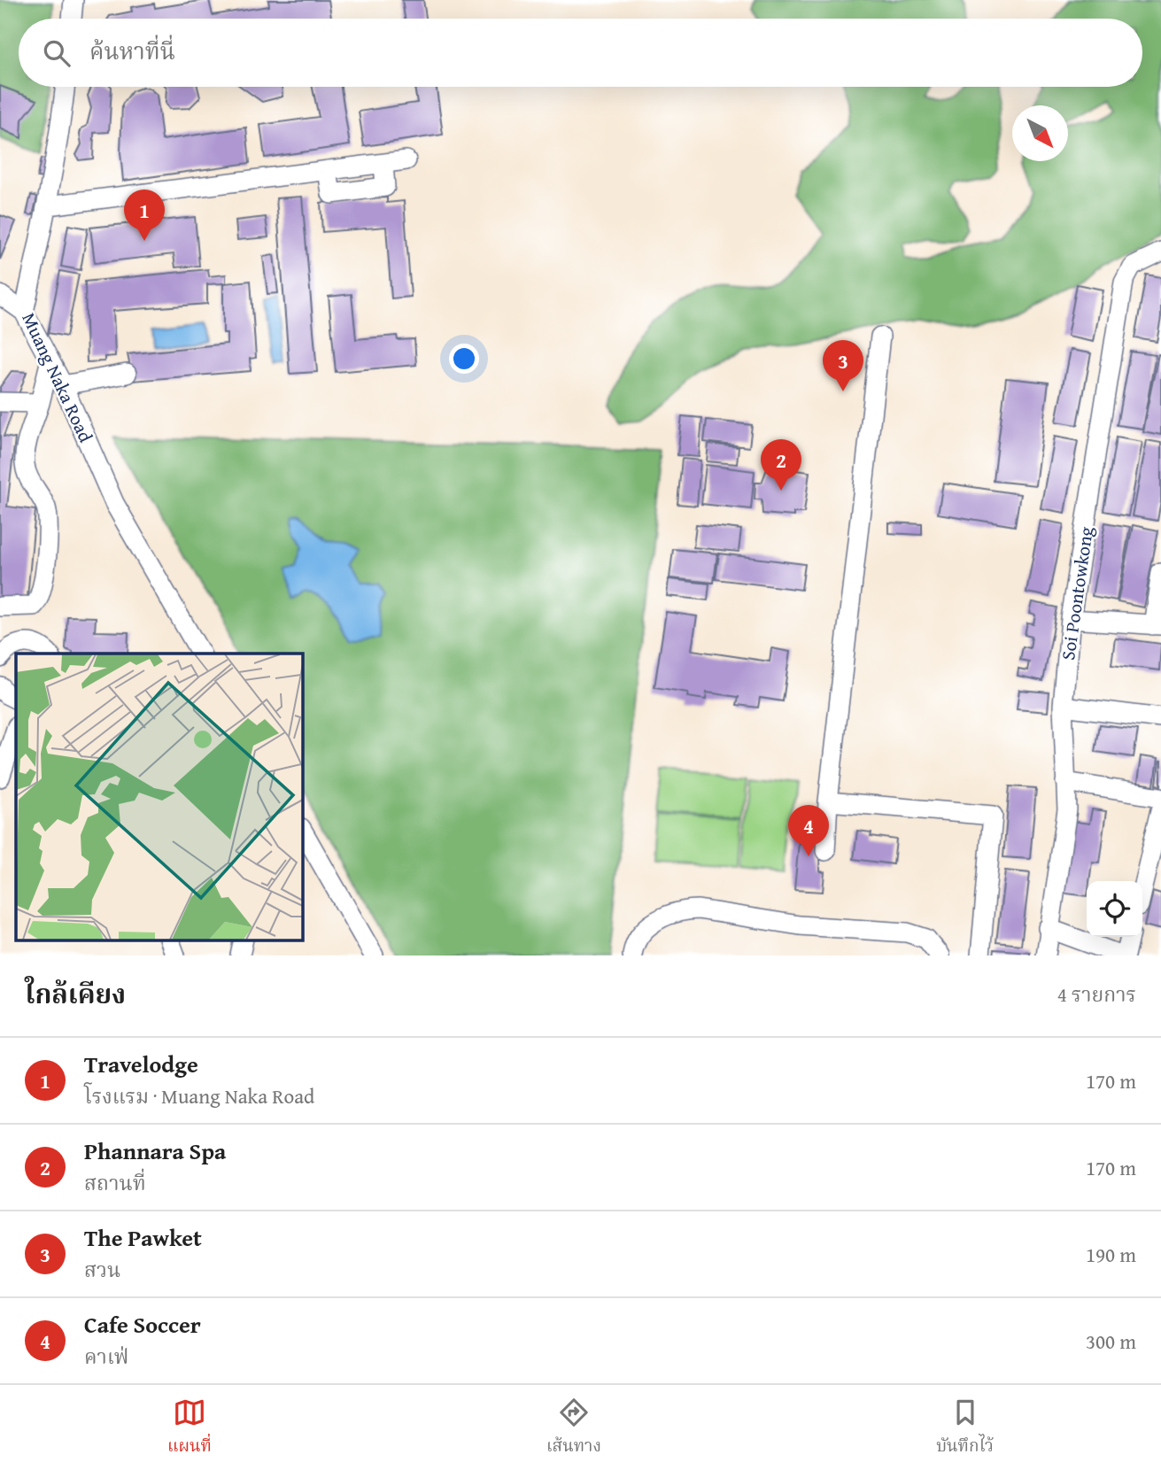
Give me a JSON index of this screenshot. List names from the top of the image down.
{
  "streets": {
    "street": ["Muang Naka Road", "Soi Poontowkong"]
  },
  "north": "bottom right",
  "page": {
    "search": "ค้นหาที่นี่",
    "pins": [
      "1",
      "3",
      "2",
      "4"
    ],
    "heading": ["ใกล้เคียง", "4 รายการ"],
    "list": [
      {
        "mark": "1",
        "name": "Travelodge",
        "note": "โรงแรม · Muang Naka Road",
        "value": "170 m"
      },
      {
        "mark": "2",
        "name": "Phannara Spa",
        "note": "สถานที่",
        "value": "170 m"
      },
      {
        "mark": "3",
        "name": "The Pawket",
        "note": "สวน",
        "value": "190 m"
      },
      {
        "mark": "4",
        "name": "Cafe Soccer",
        "note": "คาเฟ่",
        "value": "300 m"
      }
    ],
    "nav": ["แผนที่", "เส้นทาง", "บันทึกไว้"]
  }
}
